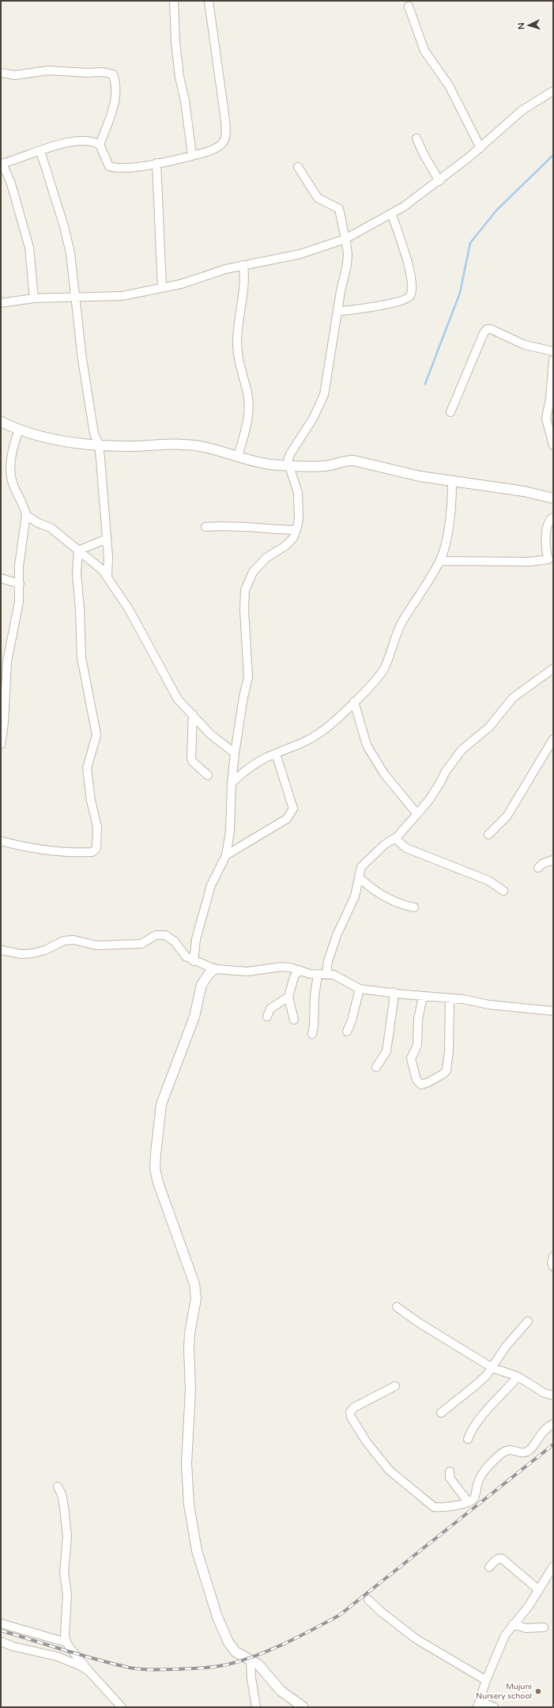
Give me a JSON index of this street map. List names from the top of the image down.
{
  "places": ["Mujuni Nursery school"],
  "north": "left"
}
